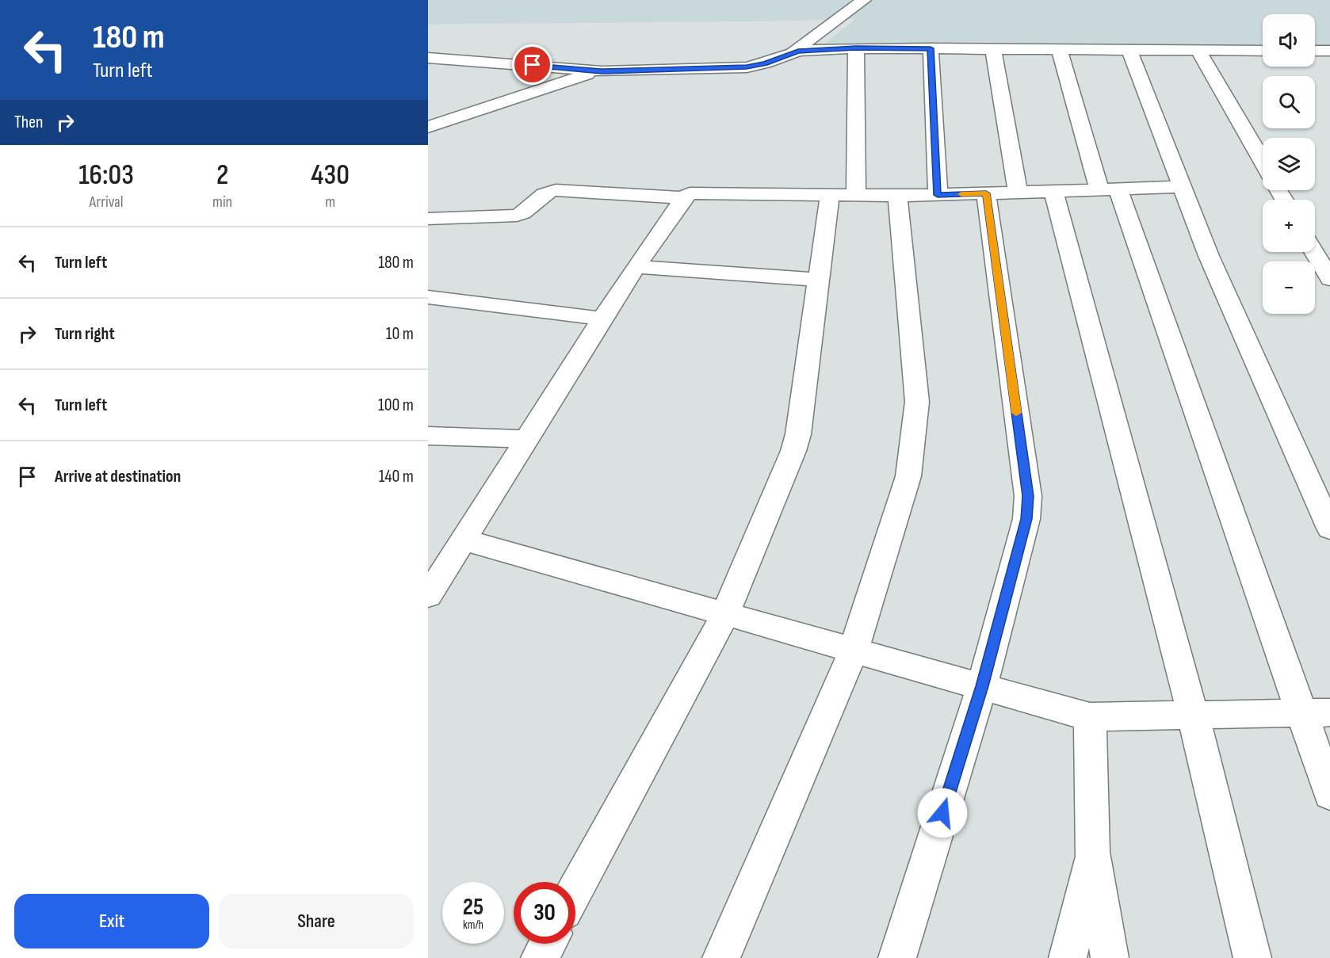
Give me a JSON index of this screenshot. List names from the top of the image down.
{
  "page": {
    "turn": ["180 m", "Turn left"],
    "map_buttons": ["+", "−"],
    "then": "Then",
    "eta": [
      "16:03",
      "Arrival",
      "2",
      "min",
      "430",
      "m"
    ],
    "list": [
      {
        "name": "Turn left",
        "value": "180 m"
      },
      {
        "name": "Turn right",
        "value": "10 m"
      },
      {
        "name": "Turn left",
        "value": "100 m"
      },
      {
        "name": "Arrive at destination",
        "value": "140 m"
      }
    ],
    "speed": "25 km/h",
    "limit": "30",
    "buttons": ["Exit", "Share"]
  }
}
